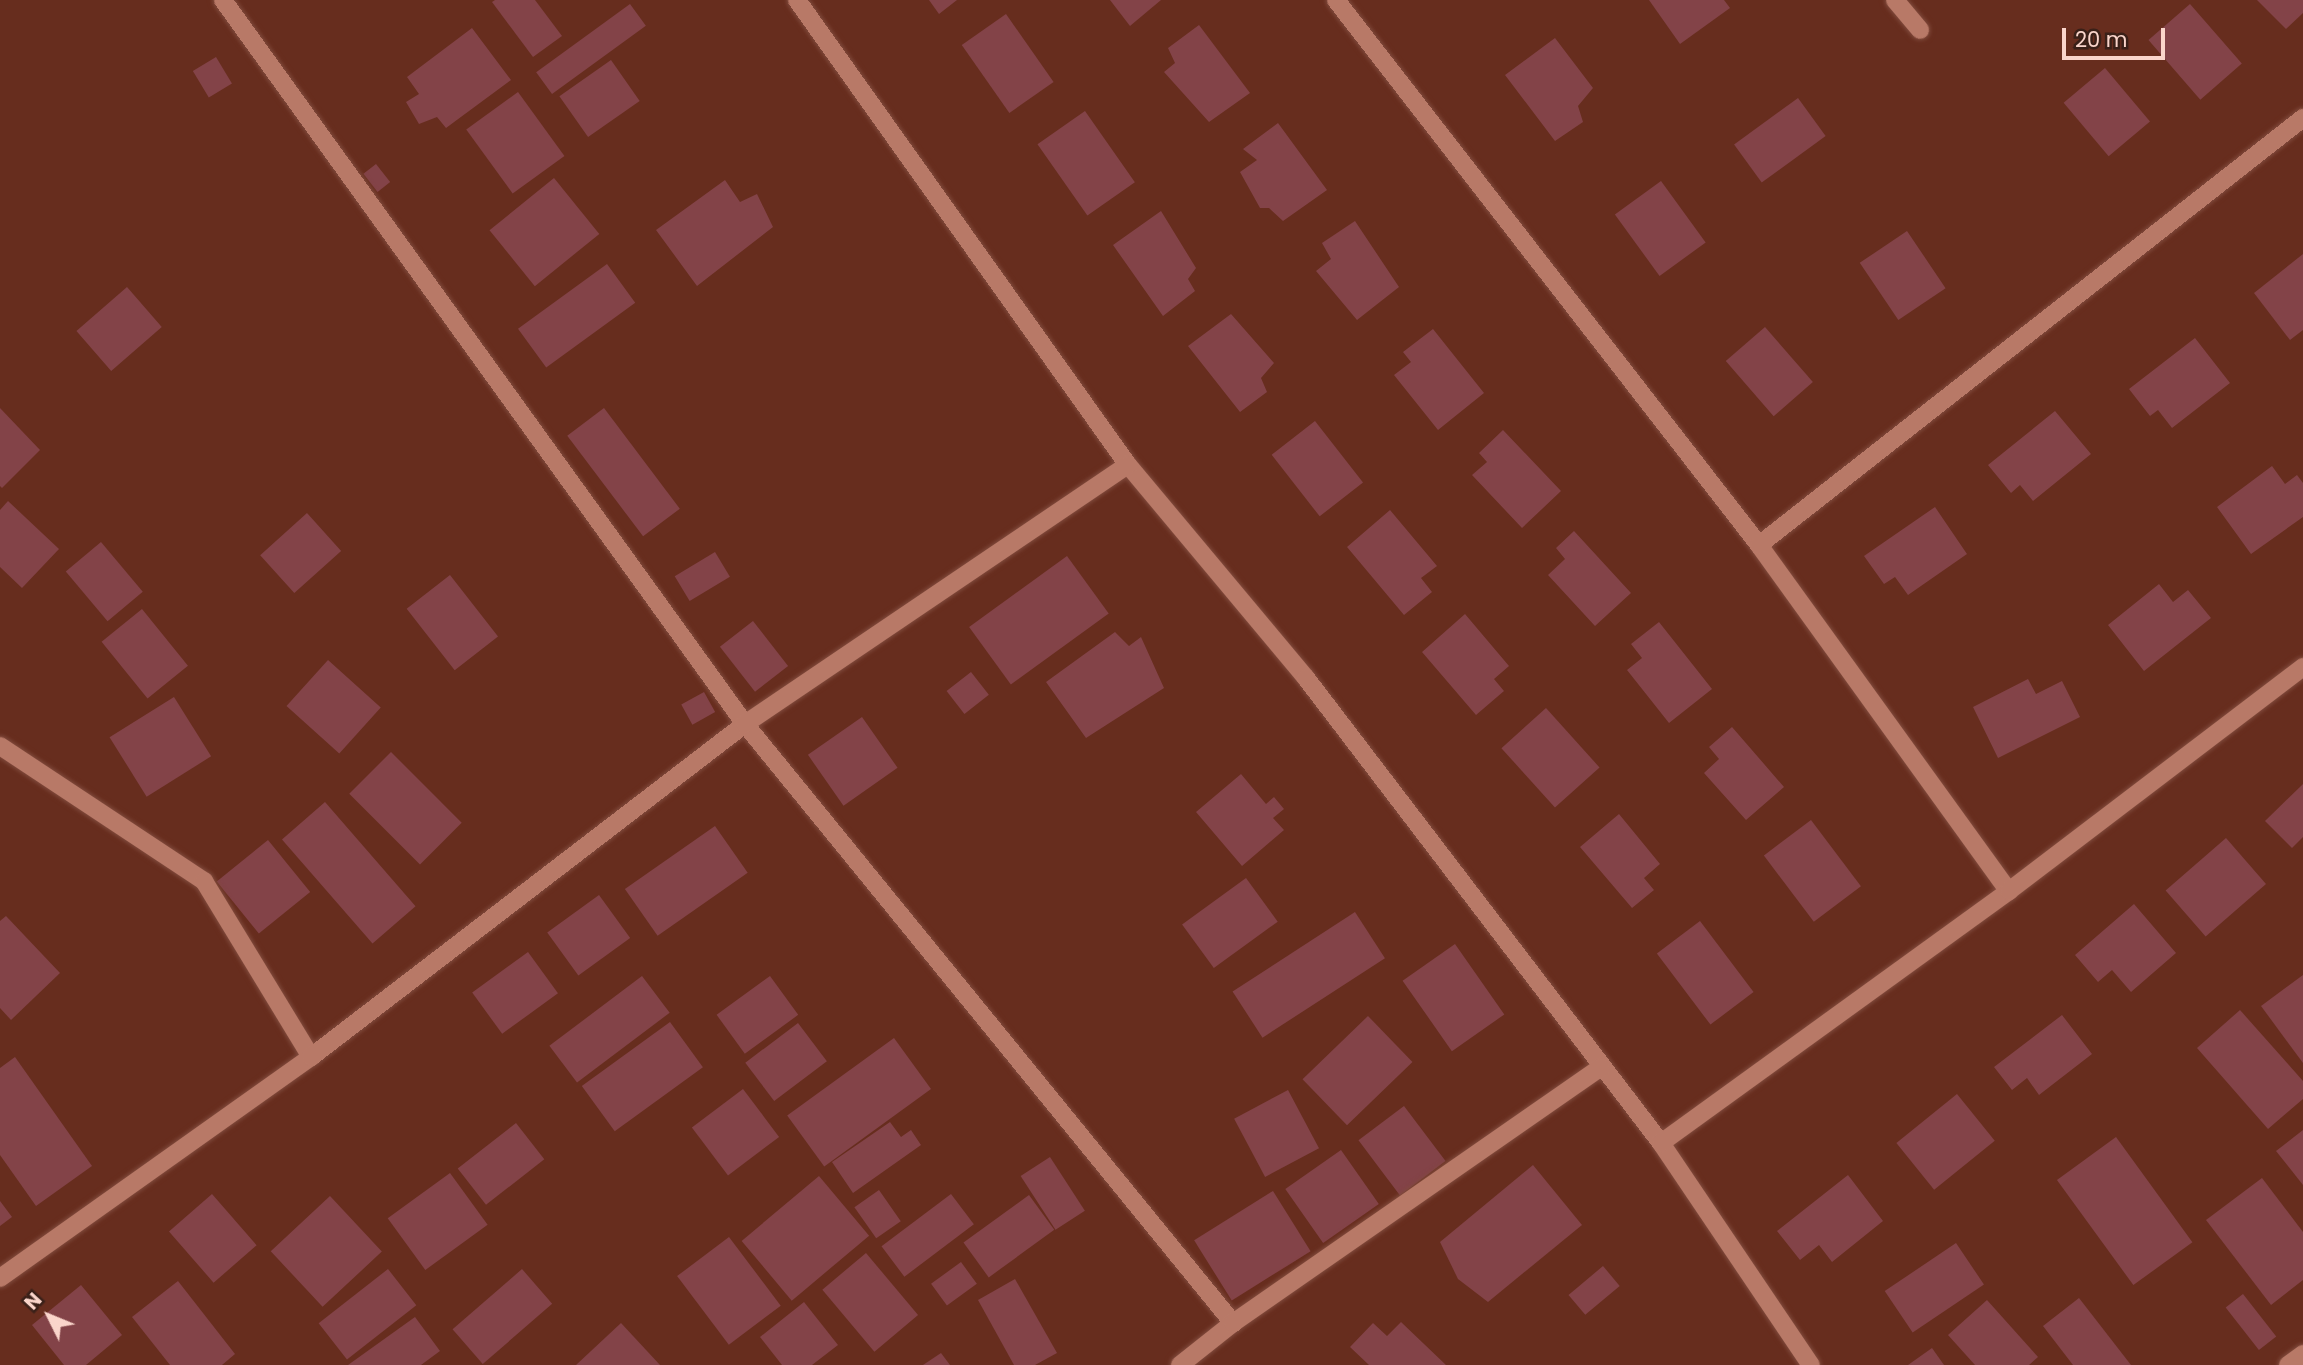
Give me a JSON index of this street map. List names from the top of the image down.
{
  "scale_bar": "20 m",
  "north": "top left"
}
